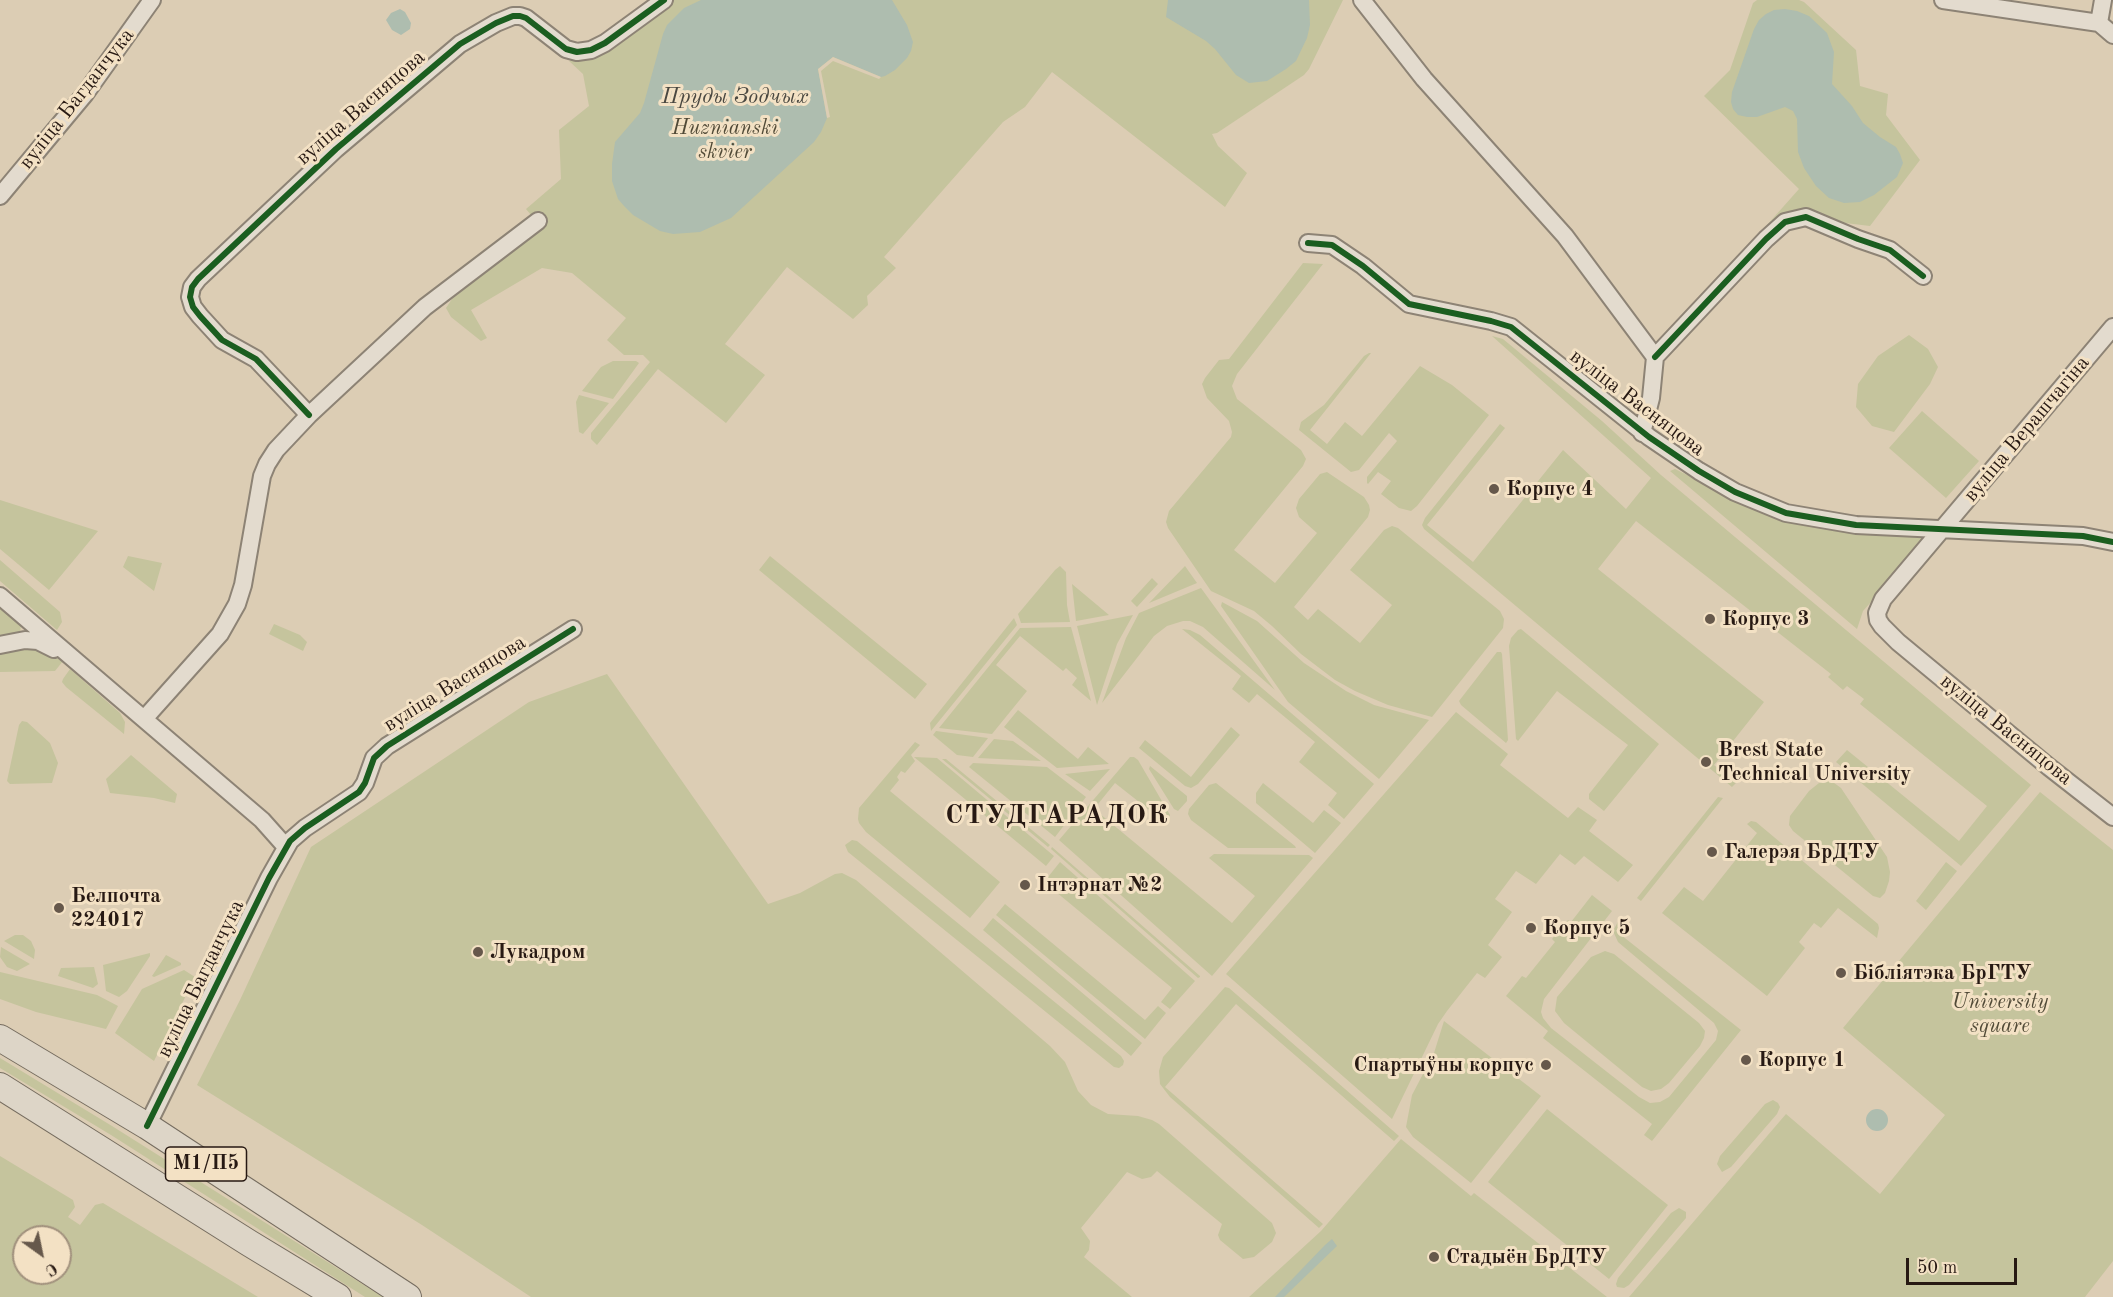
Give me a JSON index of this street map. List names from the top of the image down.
{
  "streets": {
    "highway": ["М1/П5"],
    "street": ["вуліца Багданчука", "вуліца Васняцова", "вуліца Верашчагіна"]
  },
  "crossings": [
    ["вуліца Багданчука", "вуліца Васняцова"],
    ["вуліца Багданчука", "М1/П5"],
    ["вуліца Васняцова", "вуліца Верашчагіна"]
  ],
  "districts": ["СТУДГАРАДОК"],
  "water": ["Пруды Зодчых"],
  "parks": ["Huznianski skvier", "University square"],
  "places": [
    "Корпус 4",
    "Корпус 3",
    "Brest State Technical University",
    "Галерэя БрДТУ",
    "Інтэрнат №2",
    "Белпочта 224017",
    "Корпус 5",
    "Лукадром",
    "Бібліятэка БрГТУ",
    "Корпус 1",
    "Спартыўны корпус",
    "Стадыён БрДТУ"
  ],
  "scale_bar": "50 m",
  "north": "bottom right"
}
